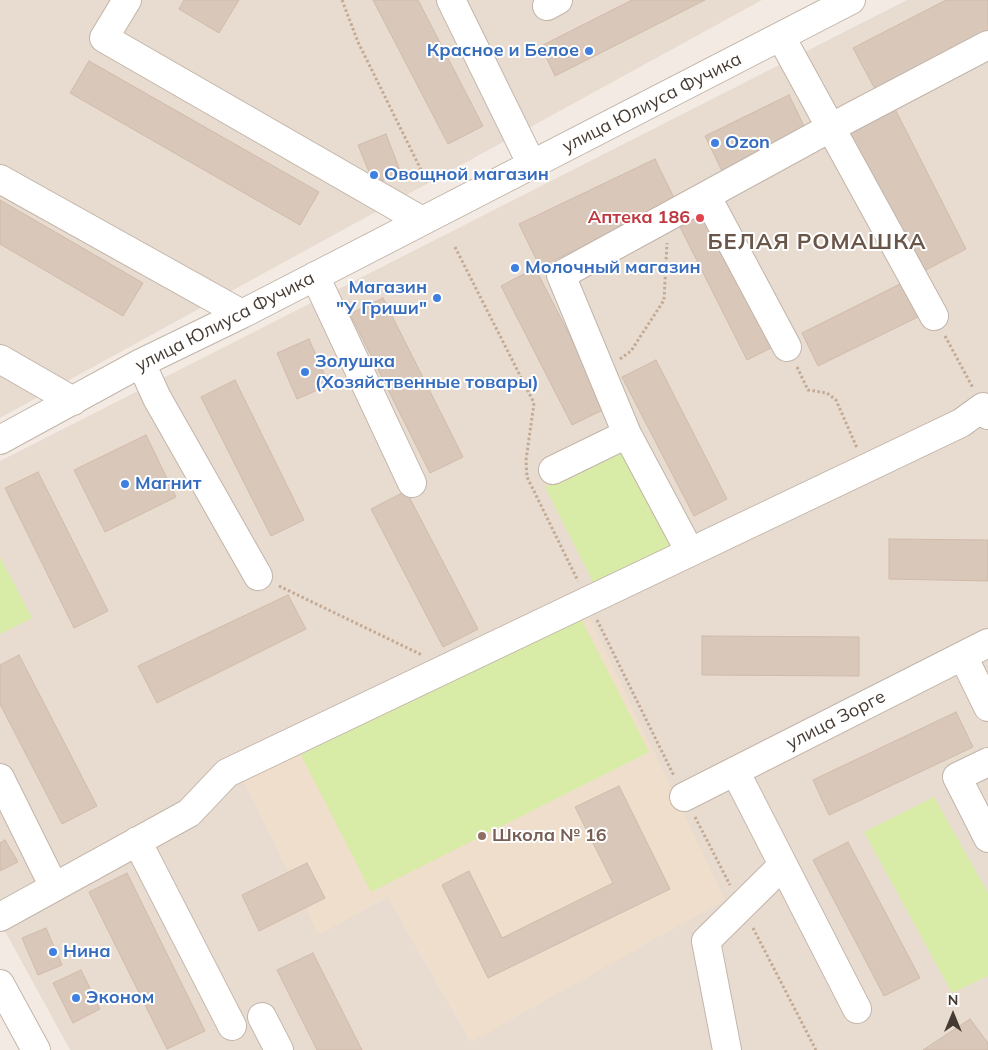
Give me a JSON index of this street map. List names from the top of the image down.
{
  "streets": {
    "street": ["улица Юлиуса Фучика", "улица Зорге"]
  },
  "districts": ["БЕЛАЯ РОМАШКА"],
  "places": [
    "Красное и Белое",
    "Ozon",
    "Овощной магазин",
    "Аптека 186",
    "Молочный магазин",
    "Магазин \"У Гриши\"",
    "Золушка (Хозяйственные товары)",
    "Магнит",
    "Школа № 16",
    "Нина",
    "Эконом"
  ],
  "north": "top"
}
